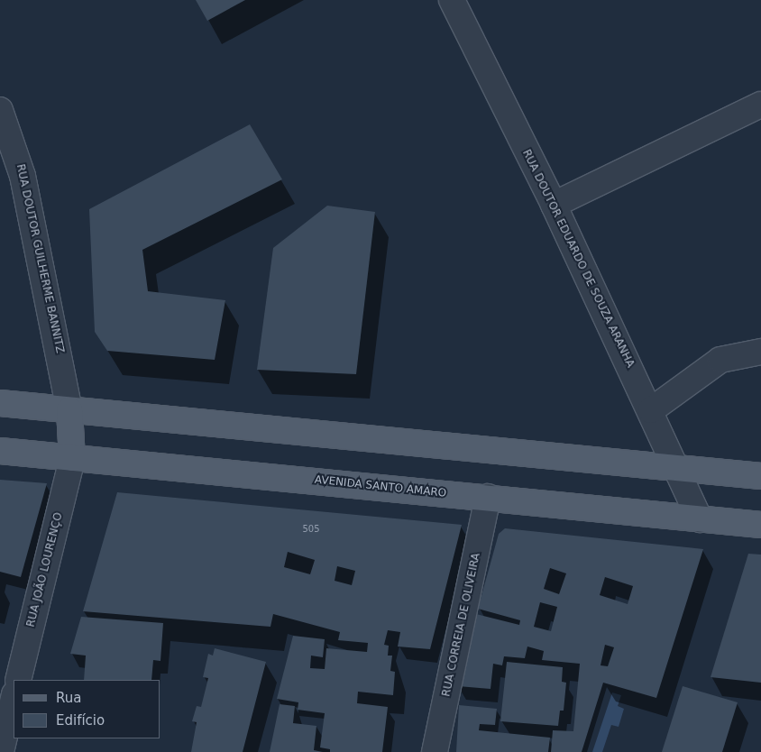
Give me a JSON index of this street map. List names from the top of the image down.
{
  "streets": {
    "main road": ["AVENIDA SANTO AMARO"],
    "street": [
      "RUA DOUTOR GUILHERME BANNITZ",
      "RUA DOUTOR EDUARDO DE SOUZA ARANHA",
      "RUA JOÃO LOURENÇO",
      "RUA CORREIA DE OLIVEIRA"
    ]
  },
  "crossings": [
    ["RUA DOUTOR EDUARDO DE SOUZA ARANHA", "AVENIDA SANTO AMARO"],
    ["AVENIDA SANTO AMARO", "RUA JOÃO LOURENÇO"],
    ["AVENIDA SANTO AMARO", "RUA CORREIA DE OLIVEIRA"]
  ],
  "house_numbers": ["505"],
  "legend": ["Rua", "Edifício"]
}
